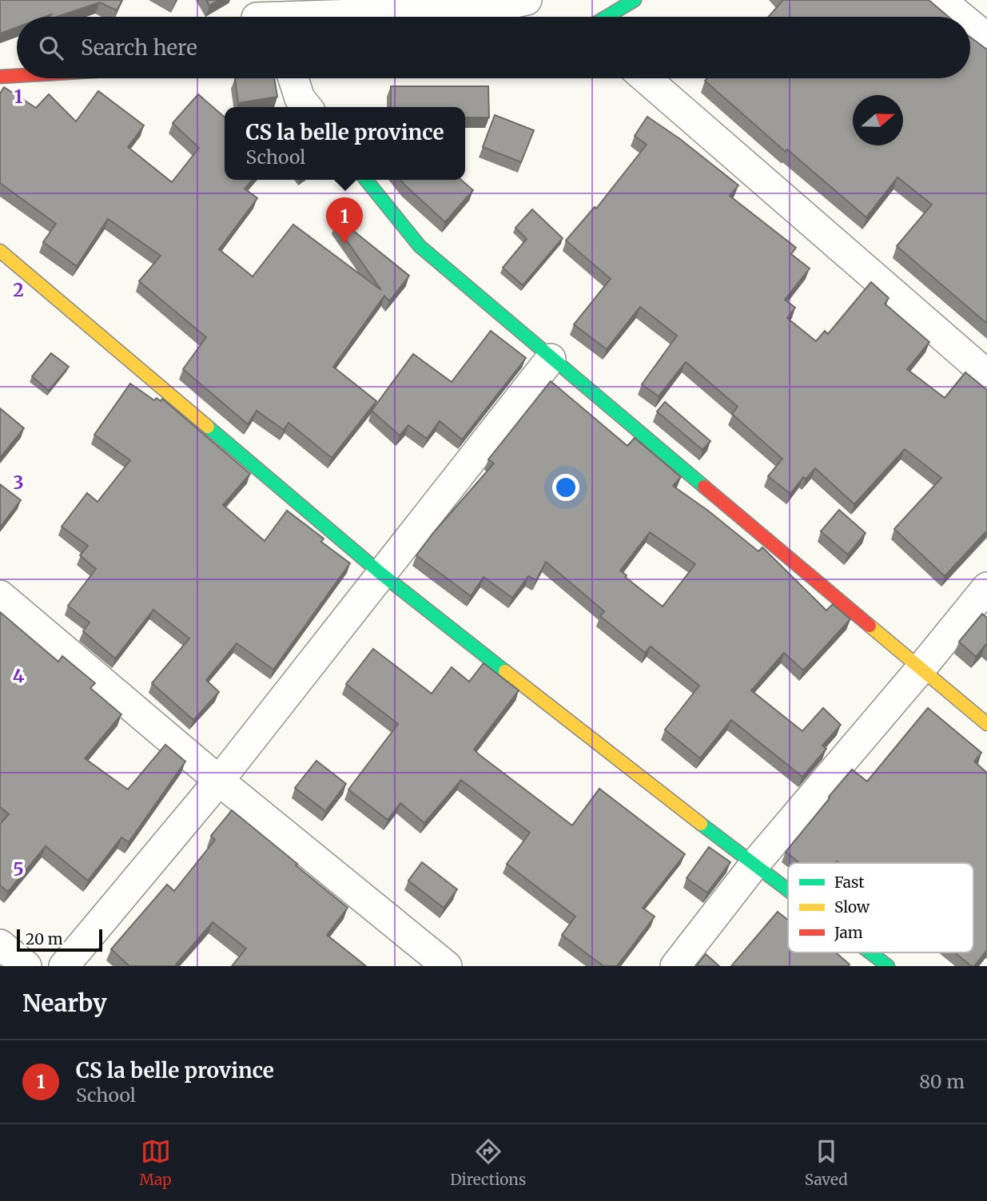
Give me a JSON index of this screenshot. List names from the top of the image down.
{
  "legend": ["Fast", "Slow", "Jam"],
  "scale_bar": "20 m",
  "north": "right",
  "page": {
    "search": "Search here",
    "popup": ["CS la belle province", "School"],
    "pins": "1",
    "scale": "20 m",
    "heading": "Nearby",
    "list": [
      {
        "mark": "1",
        "name": "CS la belle province",
        "note": "School",
        "value": "80 m"
      }
    ],
    "nav": ["Map", "Directions", "Saved"]
  },
  "grid": {
    "rows": [
      "1",
      "2",
      "3",
      "4",
      "5"
    ]
  }
}
